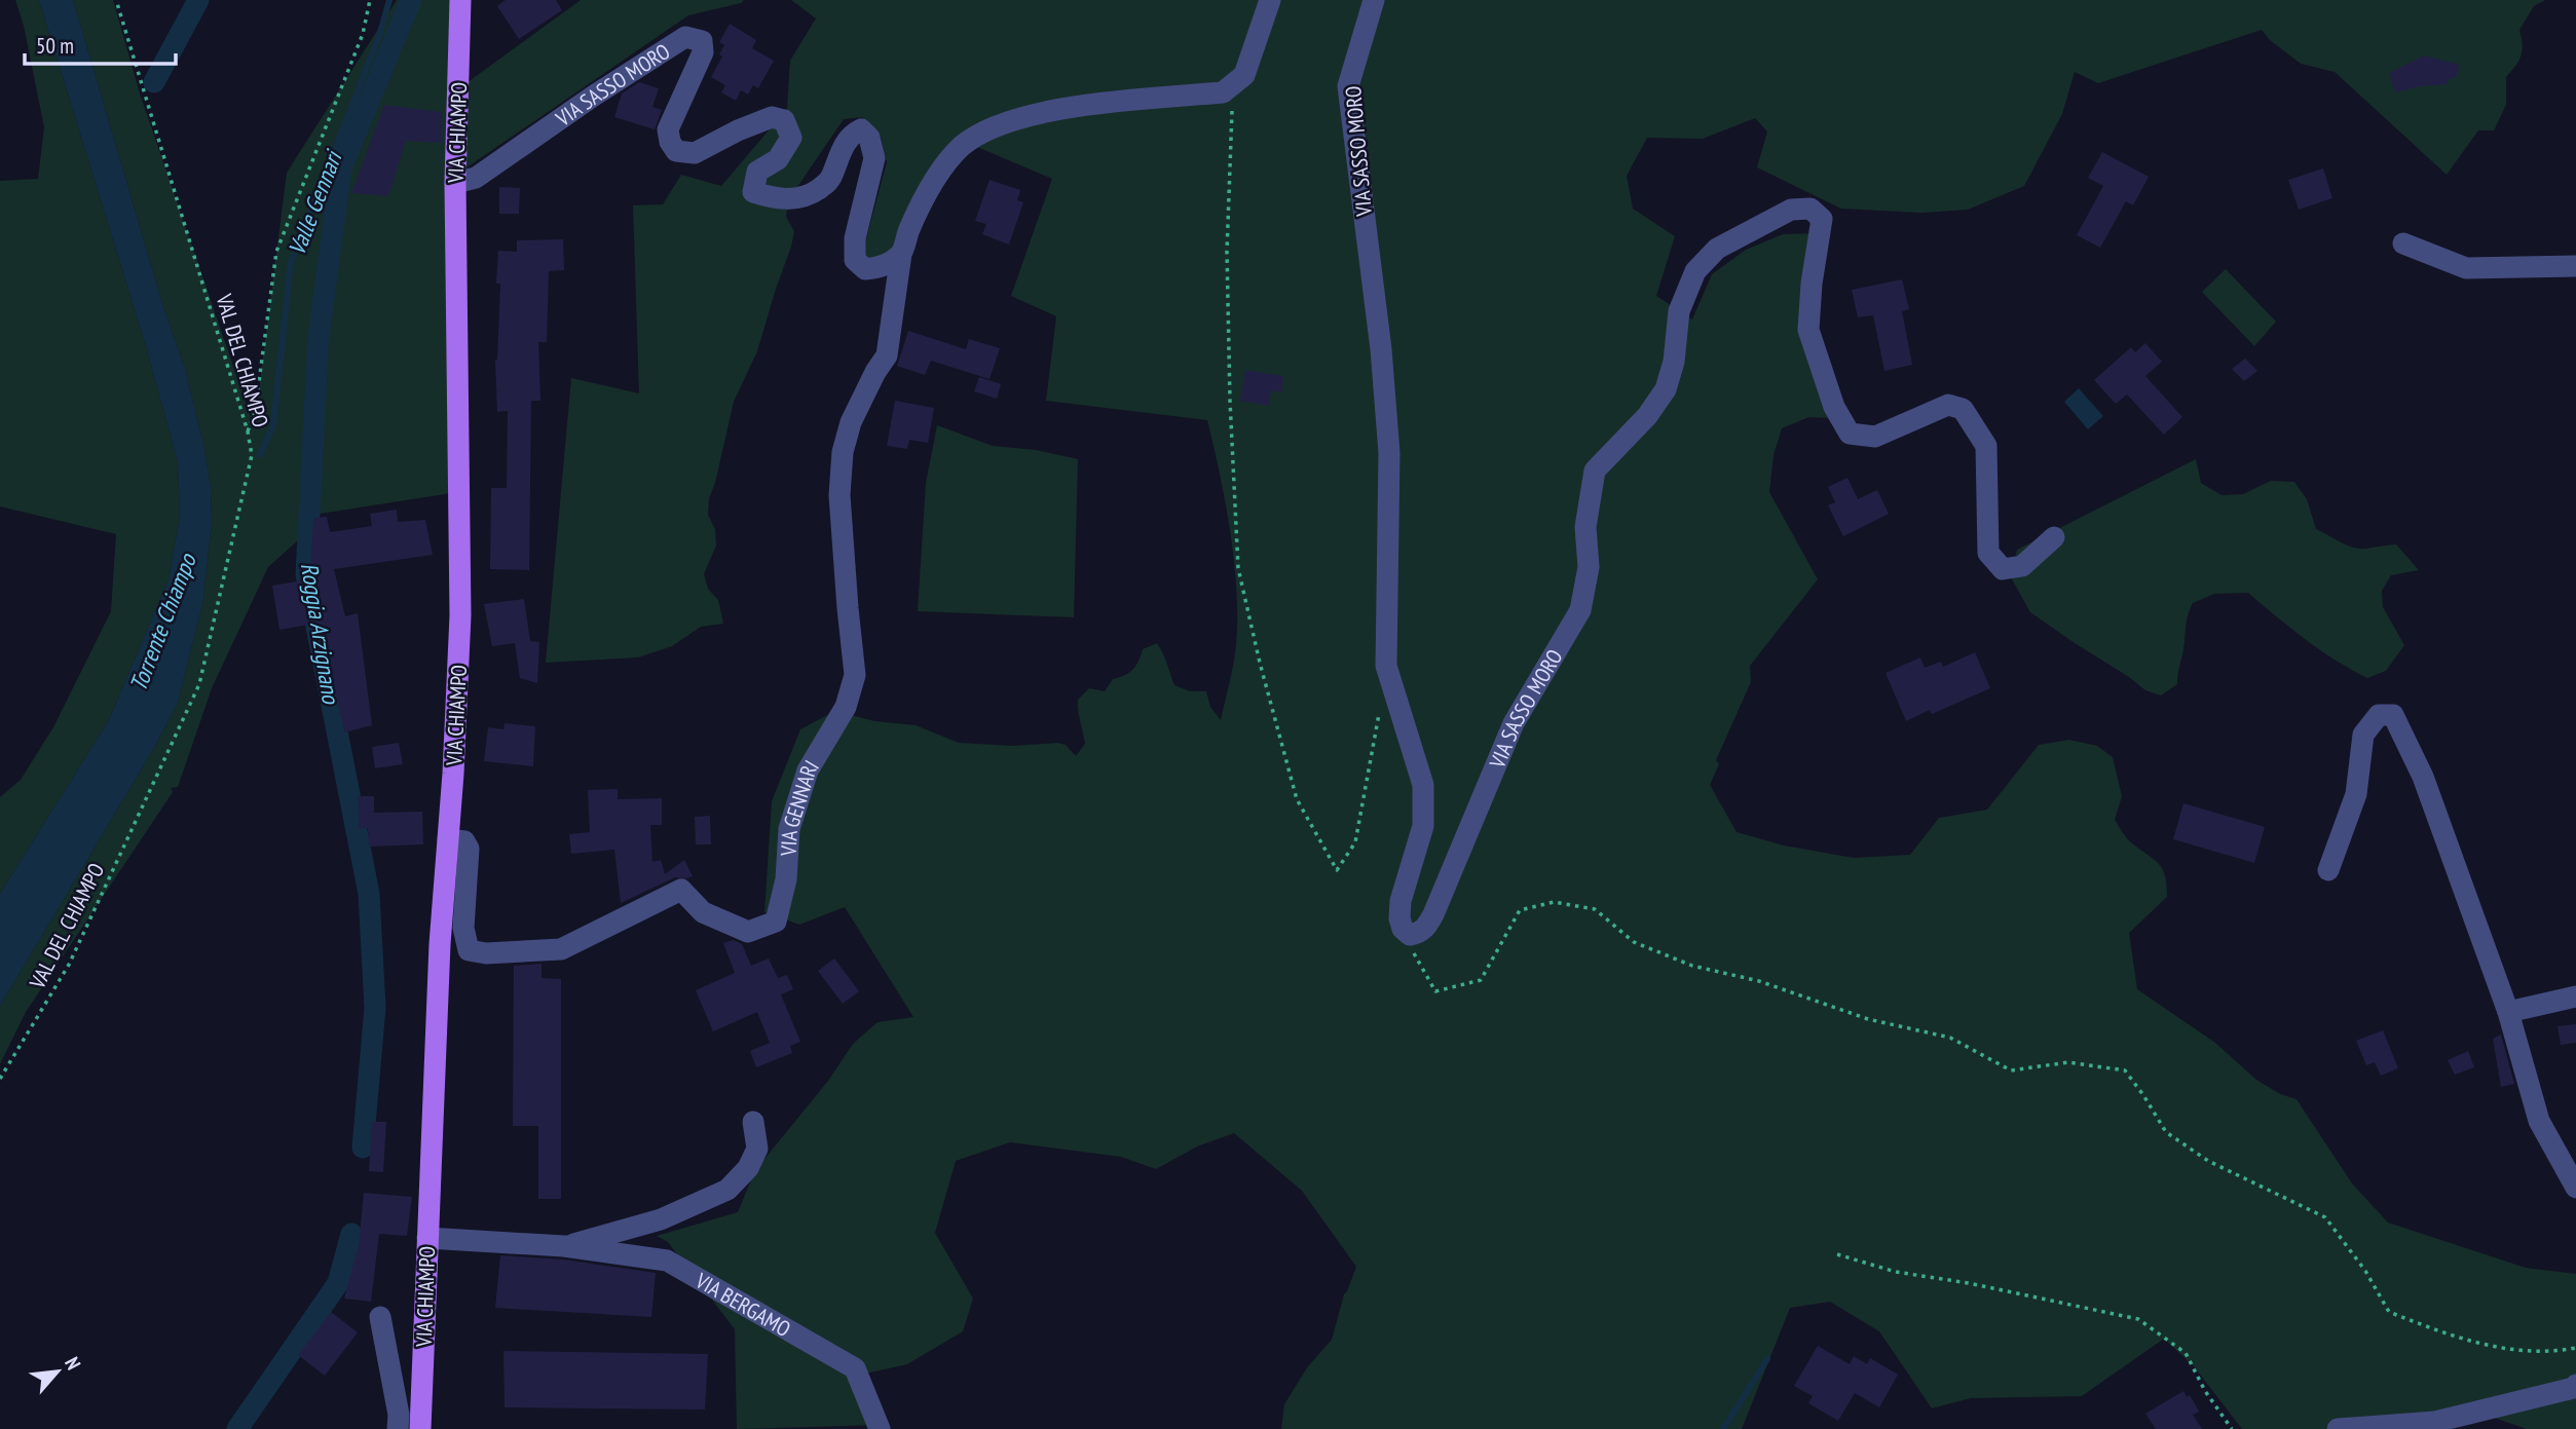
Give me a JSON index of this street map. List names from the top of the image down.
{
  "streets": {
    "main road": ["VIA CHIAMPO"],
    "street": ["VIA SASSO MORO", "VIA GENNARI", "VIA BERGAMO"],
    "path": ["VAL DEL CHIAMPO"]
  },
  "crossings": [
    ["VIA SASSO MORO", "VIA CHIAMPO"],
    ["VIA SASSO MORO", "VIA GENNARI"],
    ["VIA CHIAMPO", "VIA GENNARI"],
    ["VIA CHIAMPO", "VIA BERGAMO"]
  ],
  "water": ["Valle Gennari", "Torrente Chiampo", "Roggia Arzignano"],
  "scale_bar": "50 m",
  "north": "top right"
}
